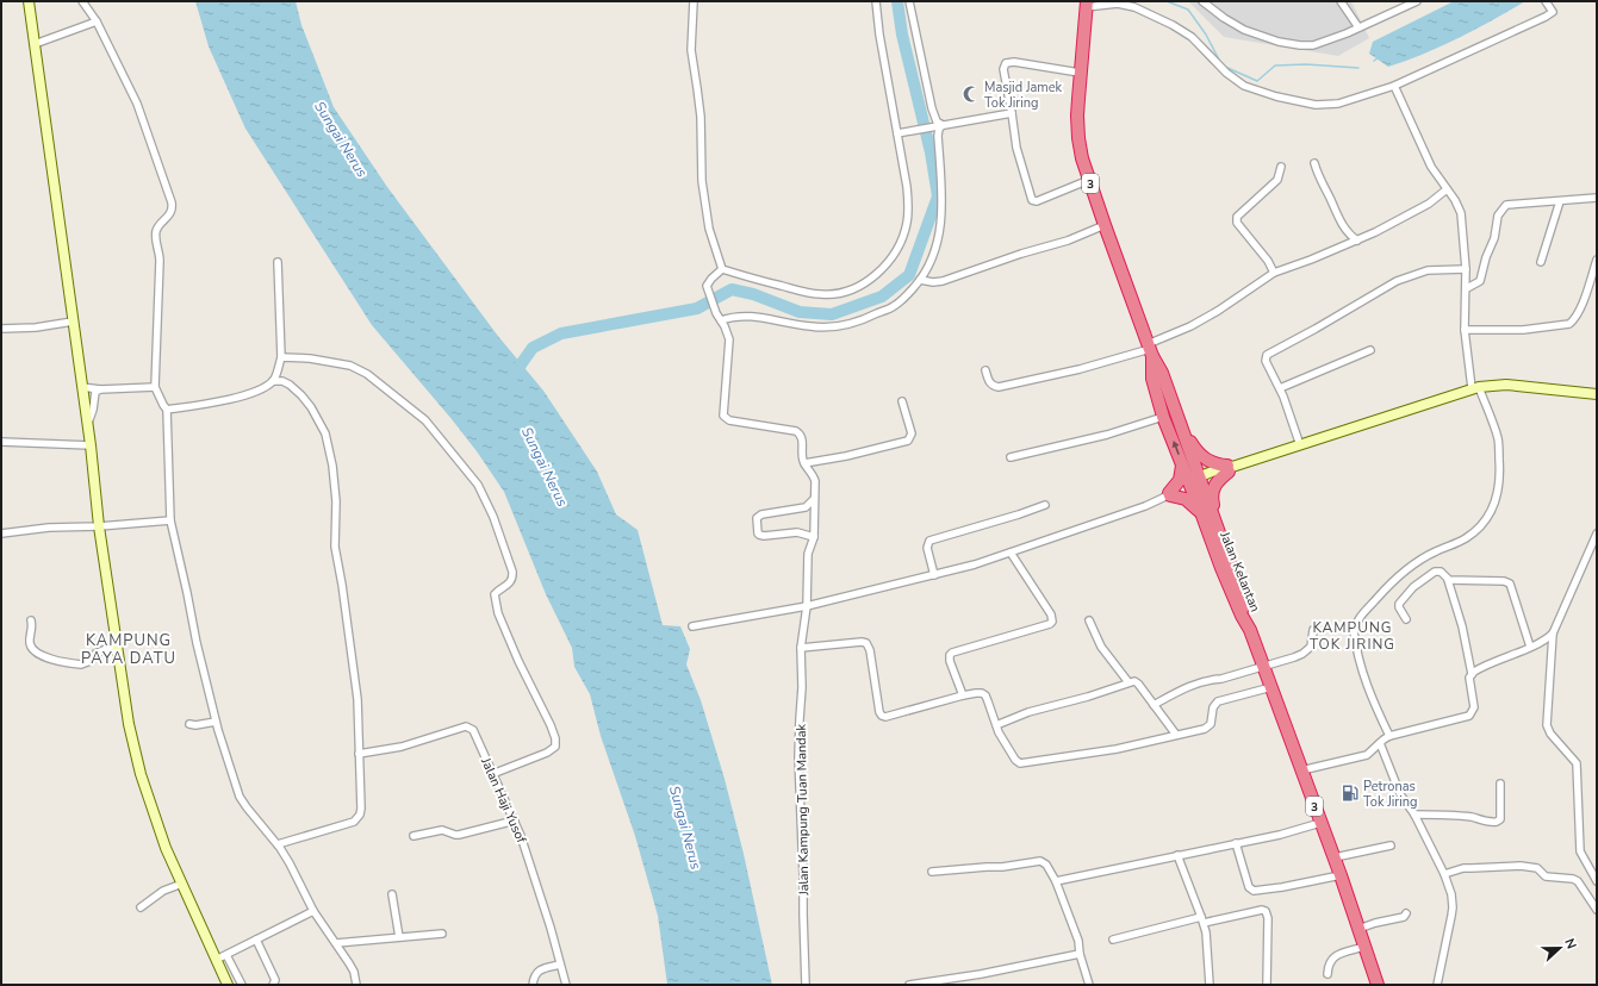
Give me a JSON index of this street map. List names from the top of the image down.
{
  "streets": {
    "highway": ["3", "Jalan Kelantan"],
    "street": ["Jalan Haji Yusof", "Jalan Kampung Tuan Mandak"]
  },
  "crossings": [
    ["3", "Jalan Kelantan"]
  ],
  "districts": ["KAMPUNG TOK JIRING", "KAMPUNG PAYA DATU"],
  "water": ["Sungai Nerus"],
  "places": {
    "mosque": ["Masjid Jamek Tok Jiring"],
    "fuel station": ["Petronas Tok Jiring"]
  },
  "north": "right"
}
